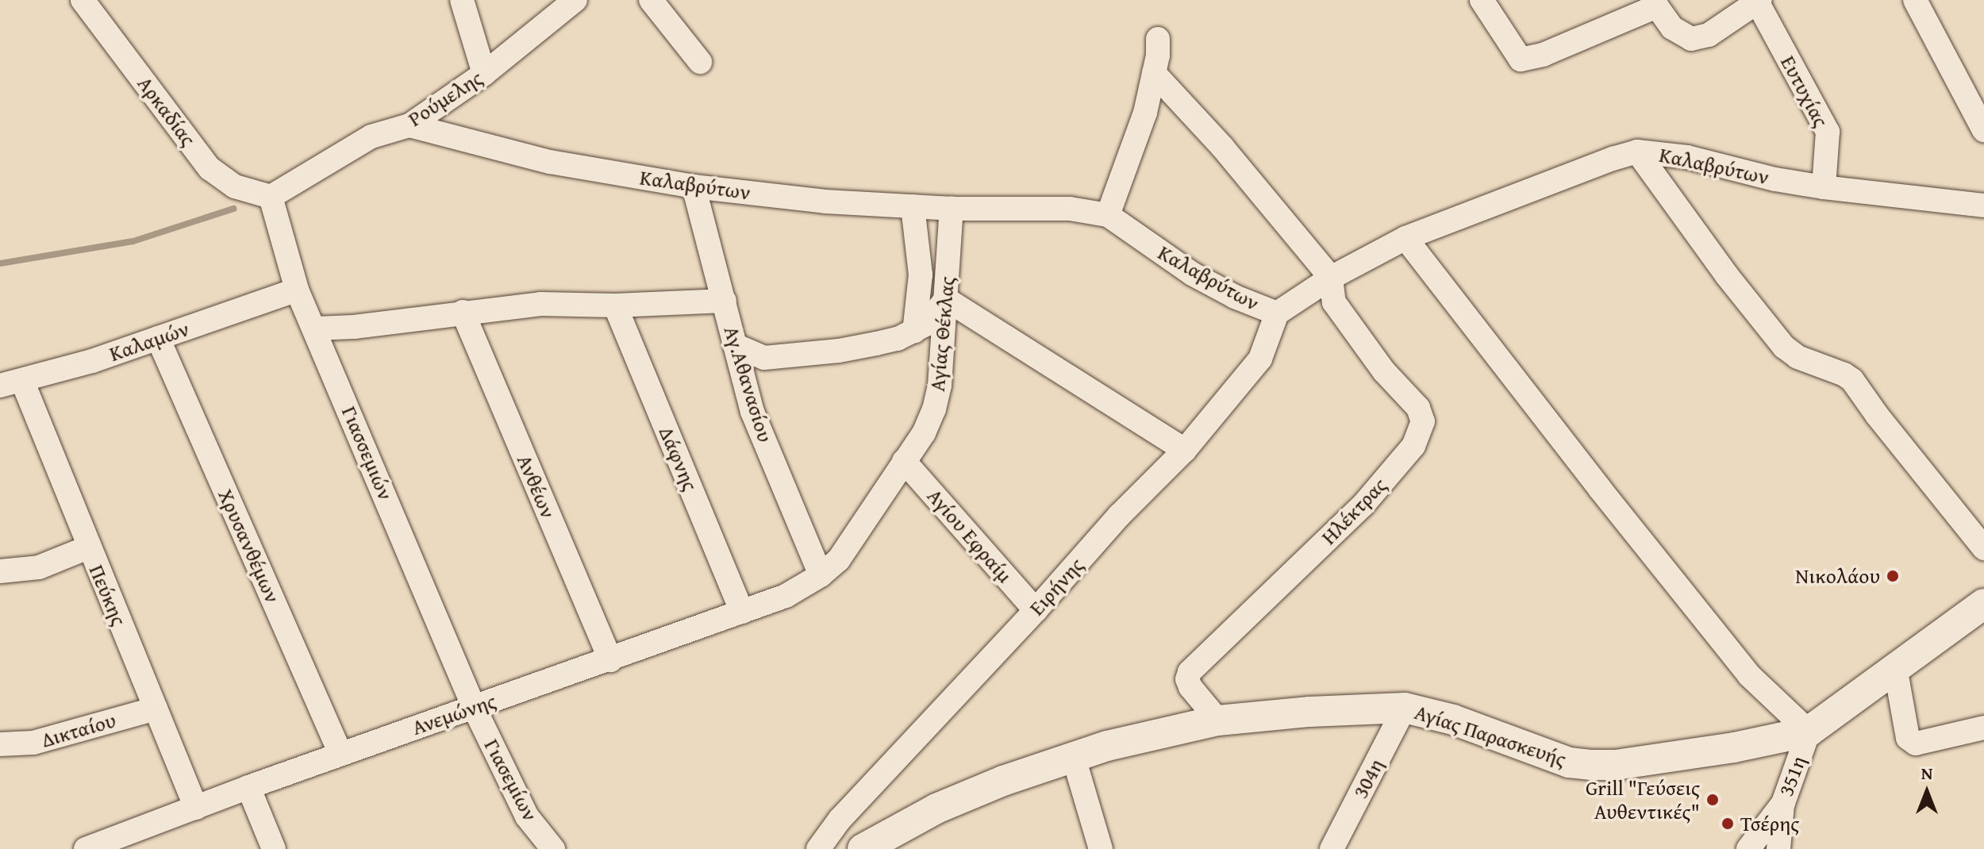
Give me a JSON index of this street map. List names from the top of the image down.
{
  "streets": {
    "street": [
      "Ευτυχίας",
      "Ρούμελης",
      "Αρκαδίας",
      "Καλαβρύτων",
      "Αγίας Θέκλας",
      "Καλαμών",
      "Αγ.Αθανασίου",
      "Γιασσεμιών",
      "Δάφνης",
      "Ανθέων",
      "Ηλέκτρας",
      "Αγίου Εφραίμ",
      "Χρυσανθέμων",
      "Ειρήνης",
      "Πεύκης",
      "Ανεμώνης",
      "Δικταίου",
      "Αγίας Παρασκευής",
      "351η",
      "304η",
      "Γιασεμίων"
    ]
  },
  "crossings": [
    ["Ευτυχίας", "Καλαβρύτων"],
    ["Ρούμελης", "Αρκαδίας"],
    ["Ρούμελης", "Καλαβρύτων"],
    ["Ρούμελης", "Γιασσεμιών"],
    ["Αρκαδίας", "Γιασσεμιών"],
    ["Καλαβρύτων", "Αγίας Θέκλας"],
    ["Καλαβρύτων", "Αγ.Αθανασίου"],
    ["Καλαβρύτων", "Ηλέκτρας"],
    ["Καλαβρύτων", "Ειρήνης"],
    ["Αγίας Θέκλας", "Αγ.Αθανασίου"],
    ["Αγίας Θέκλας", "Αγίου Εφραίμ"],
    ["Αγίας Θέκλας", "Ανεμώνης"],
    ["Καλαμών", "Γιασσεμιών"],
    ["Καλαμών", "Χρυσανθέμων"],
    ["Καλαμών", "Πεύκης"],
    ["Αγ.Αθανασίου", "Ανεμώνης"],
    ["Γιασσεμιών", "Ανεμώνης"],
    ["Γιασσεμιών", "Γιασεμίων"],
    ["Δάφνης", "Ανεμώνης"],
    ["Ανθέων", "Ανεμώνης"],
    ["Ηλέκτρας", "Αγίας Παρασκευής"],
    ["Αγίου Εφραίμ", "Ειρήνης"],
    ["Χρυσανθέμων", "Ανεμώνης"],
    ["Πεύκης", "Ανεμώνης"],
    ["Πεύκης", "Δικταίου"],
    ["Ανεμώνης", "Γιασεμίων"],
    ["Αγίας Παρασκευής", "351η"],
    ["Αγίας Παρασκευής", "304η"]
  ],
  "places": ["Νικολάου", "Grill \"Γεύσεις Αυθεντικές\"", "Τσέρης"],
  "north": "top"
}
